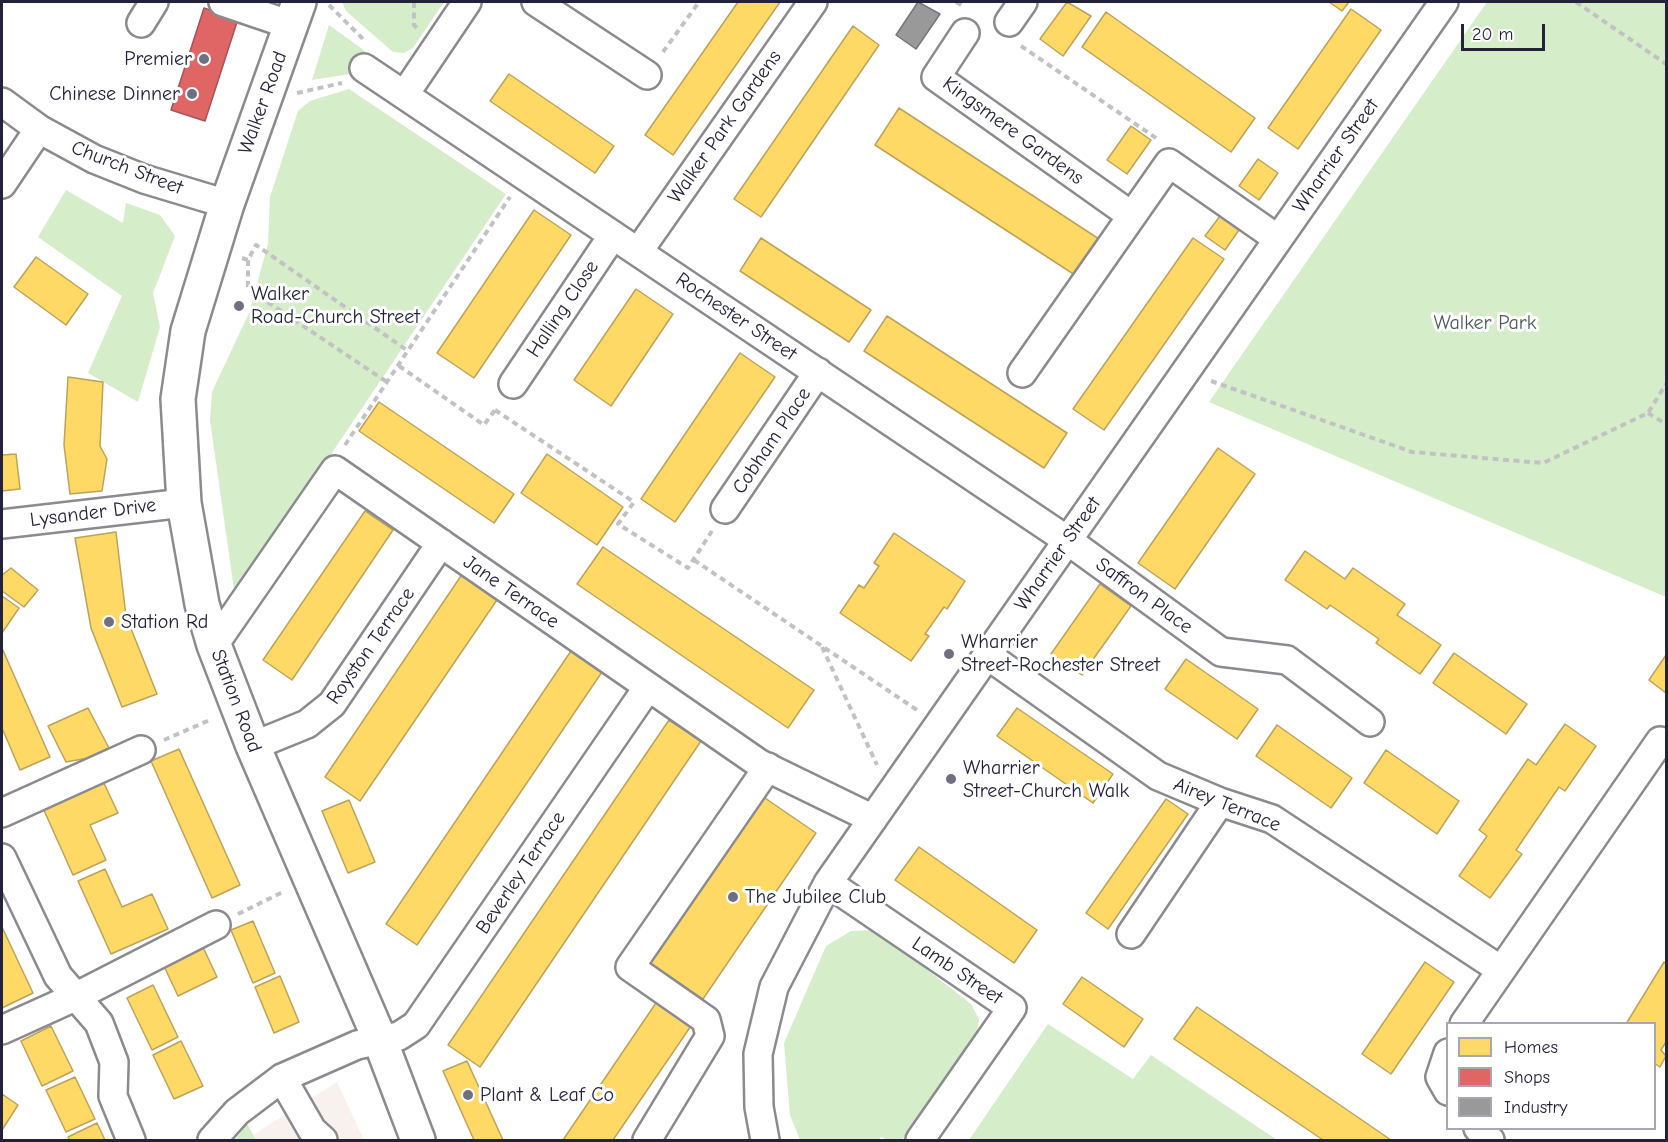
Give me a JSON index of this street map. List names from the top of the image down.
{
  "streets": {
    "main road": ["Walker Road", "Station Road"],
    "street": [
      "Walker Park Gardens",
      "Kingsmere Gardens",
      "Wharrier Street",
      "Church Street",
      "Halling Close",
      "Rochester Street",
      "Cobham Place",
      "Lysander Drive",
      "Jane Terrace",
      "Saffron Place",
      "Royston Terrace",
      "Airey Terrace",
      "Beverley Terrace",
      "Lamb Street"
    ]
  },
  "crossings": [
    ["Walker Road", "Church Street"],
    ["Walker Road", "Station Road"],
    ["Walker Park Gardens", "Rochester Street"],
    ["Wharrier Street", "Rochester Street"],
    ["Wharrier Street", "Jane Terrace"],
    ["Wharrier Street", "Saffron Place"],
    ["Wharrier Street", "Airey Terrace"],
    ["Wharrier Street", "Lamb Street"],
    ["Church Street", "Station Road"],
    ["Halling Close", "Rochester Street"],
    ["Rochester Street", "Cobham Place"],
    ["Rochester Street", "Saffron Place"],
    ["Lysander Drive", "Station Road"],
    ["Jane Terrace", "Royston Terrace"],
    ["Jane Terrace", "Beverley Terrace"],
    ["Royston Terrace", "Station Road"],
    ["Station Road", "Beverley Terrace"]
  ],
  "parks": ["Walker Park"],
  "places": [
    "Premier",
    "Chinese Dinner",
    "Walker Road-Church Street",
    "Station Rd",
    "Wharrier Street-Rochester Street",
    "Wharrier Street-Church Walk",
    "The Jubilee Club",
    "Plant & Leaf Co"
  ],
  "legend": ["Homes", "Shops", "Industry"],
  "scale_bar": "20 m"
}
